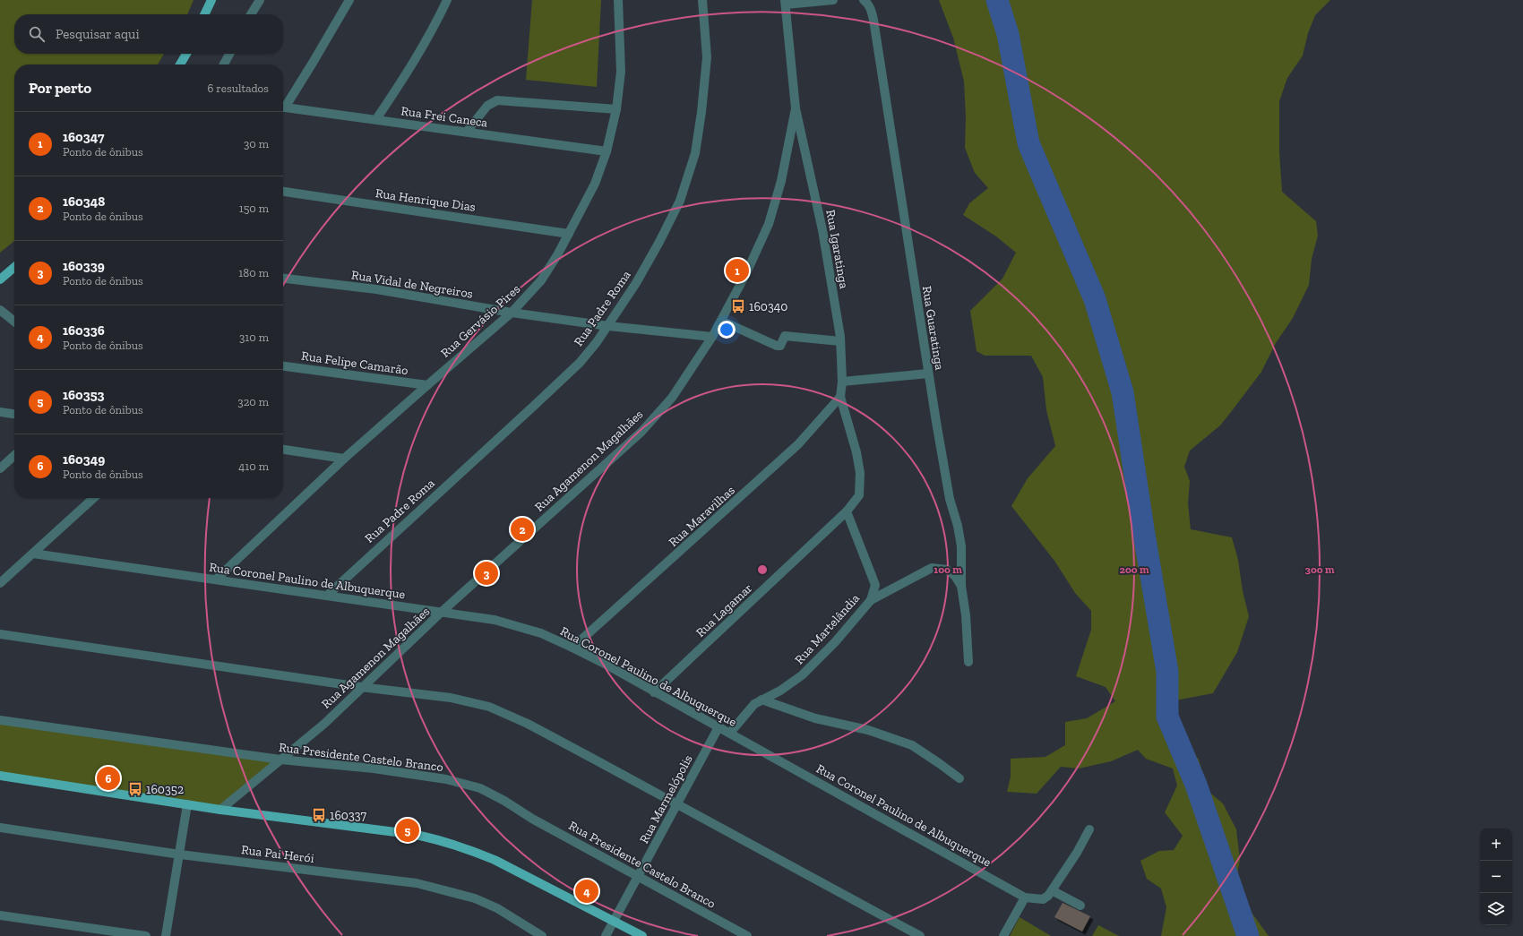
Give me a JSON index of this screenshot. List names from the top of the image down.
{
  "streets": {
    "street": [
      "Rua Frei Caneca",
      "Rua Henrique Dias",
      "Rua Igaratinga",
      "Rua Vidal de Negreiros",
      "Rua Padre Roma",
      "Rua Gervásio Pires",
      "Rua Guaratinga",
      "Rua Felipe Camarão",
      "Rua Agamenon Magalhães",
      "Rua Maravilhas",
      "Rua Coronel Paulino de Albuquerque",
      "Rua Lagamar",
      "Rua Martelândia",
      "Rua Presidente Castelo Branco",
      "Rua Marmelópolis",
      "Rua Pai Herói"
    ]
  },
  "crossings": [
    ["Rua Frei Caneca", "Rua Gervásio Pires"],
    ["Rua Henrique Dias", "Rua Gervásio Pires"],
    ["Rua Igaratinga", "Rua Agamenon Magalhães"],
    ["Rua Igaratinga", "Rua Maravilhas"],
    ["Rua Igaratinga", "Rua Lagamar"],
    ["Rua Vidal de Negreiros", "Rua Padre Roma"],
    ["Rua Vidal de Negreiros", "Rua Gervásio Pires"],
    ["Rua Vidal de Negreiros", "Rua Agamenon Magalhães"],
    ["Rua Padre Roma", "Rua Coronel Paulino de Albuquerque"],
    ["Rua Gervásio Pires", "Rua Felipe Camarão"],
    ["Rua Gervásio Pires", "Rua Coronel Paulino de Albuquerque"],
    ["Rua Agamenon Magalhães", "Rua Coronel Paulino de Albuquerque"],
    ["Rua Agamenon Magalhães", "Rua Presidente Castelo Branco"],
    ["Rua Maravilhas", "Rua Coronel Paulino de Albuquerque"],
    ["Rua Coronel Paulino de Albuquerque", "Rua Lagamar"],
    ["Rua Coronel Paulino de Albuquerque", "Rua Martelândia"],
    ["Rua Coronel Paulino de Albuquerque", "Rua Marmelópolis"],
    ["Rua Lagamar", "Rua Martelândia"],
    ["Rua Presidente Castelo Branco", "Rua Marmelópolis"]
  ],
  "places": {
    "bus stop": ["160340", "160352", "160337"]
  },
  "page": {
    "search": "Pesquisar aqui",
    "heading": ["Por perto", "6 resultados"],
    "list": [
      {
        "mark": "1",
        "name": "160347",
        "note": "Ponto de ônibus",
        "value": "30 m"
      },
      {
        "mark": "2",
        "name": "160348",
        "note": "Ponto de ônibus",
        "value": "150 m"
      },
      {
        "mark": "3",
        "name": "160339",
        "note": "Ponto de ônibus",
        "value": "180 m"
      },
      {
        "mark": "4",
        "name": "160336",
        "note": "Ponto de ônibus",
        "value": "310 m"
      },
      {
        "mark": "5",
        "name": "160353",
        "note": "Ponto de ônibus",
        "value": "320 m"
      },
      {
        "mark": "6",
        "name": "160349",
        "note": "Ponto de ônibus",
        "value": "410 m"
      }
    ],
    "pins": [
      "1",
      "2",
      "3",
      "6",
      "5",
      "4"
    ],
    "map_buttons": ["+", "−"]
  },
  "rings": ["100 m", "200 m", "300 m"]
}
